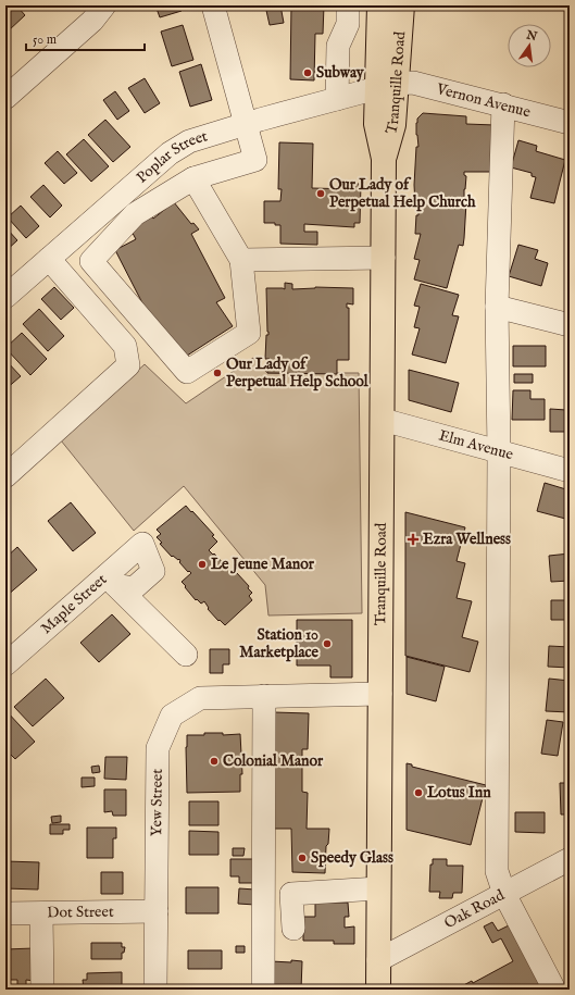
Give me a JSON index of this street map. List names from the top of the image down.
{
  "streets": {
    "main road": ["Tranquille Road"],
    "street": [
      "Vernon Avenue",
      "Poplar Street",
      "Elm Avenue",
      "Maple Street",
      "Yew Street",
      "Oak Road",
      "Dot Street"
    ]
  },
  "crossings": [
    ["Tranquille Road", "Vernon Avenue"],
    ["Tranquille Road", "Poplar Street"],
    ["Tranquille Road", "Elm Avenue"],
    ["Tranquille Road", "Yew Street"],
    ["Tranquille Road", "Oak Road"],
    ["Vernon Avenue", "Poplar Street"],
    ["Yew Street", "Dot Street"]
  ],
  "places": {
    "other": [
      "Subway",
      "Our Lady of Perpetual Help Church",
      "Our Lady of Perpetual Help School",
      "Le Jeune Manor",
      "Station 10 Marketplace",
      "Colonial Manor",
      "Lotus Inn",
      "Speedy Glass"
    ],
    "health": ["Ezra Wellness"]
  },
  "scale_bar": "50 m",
  "north": "top"
}
